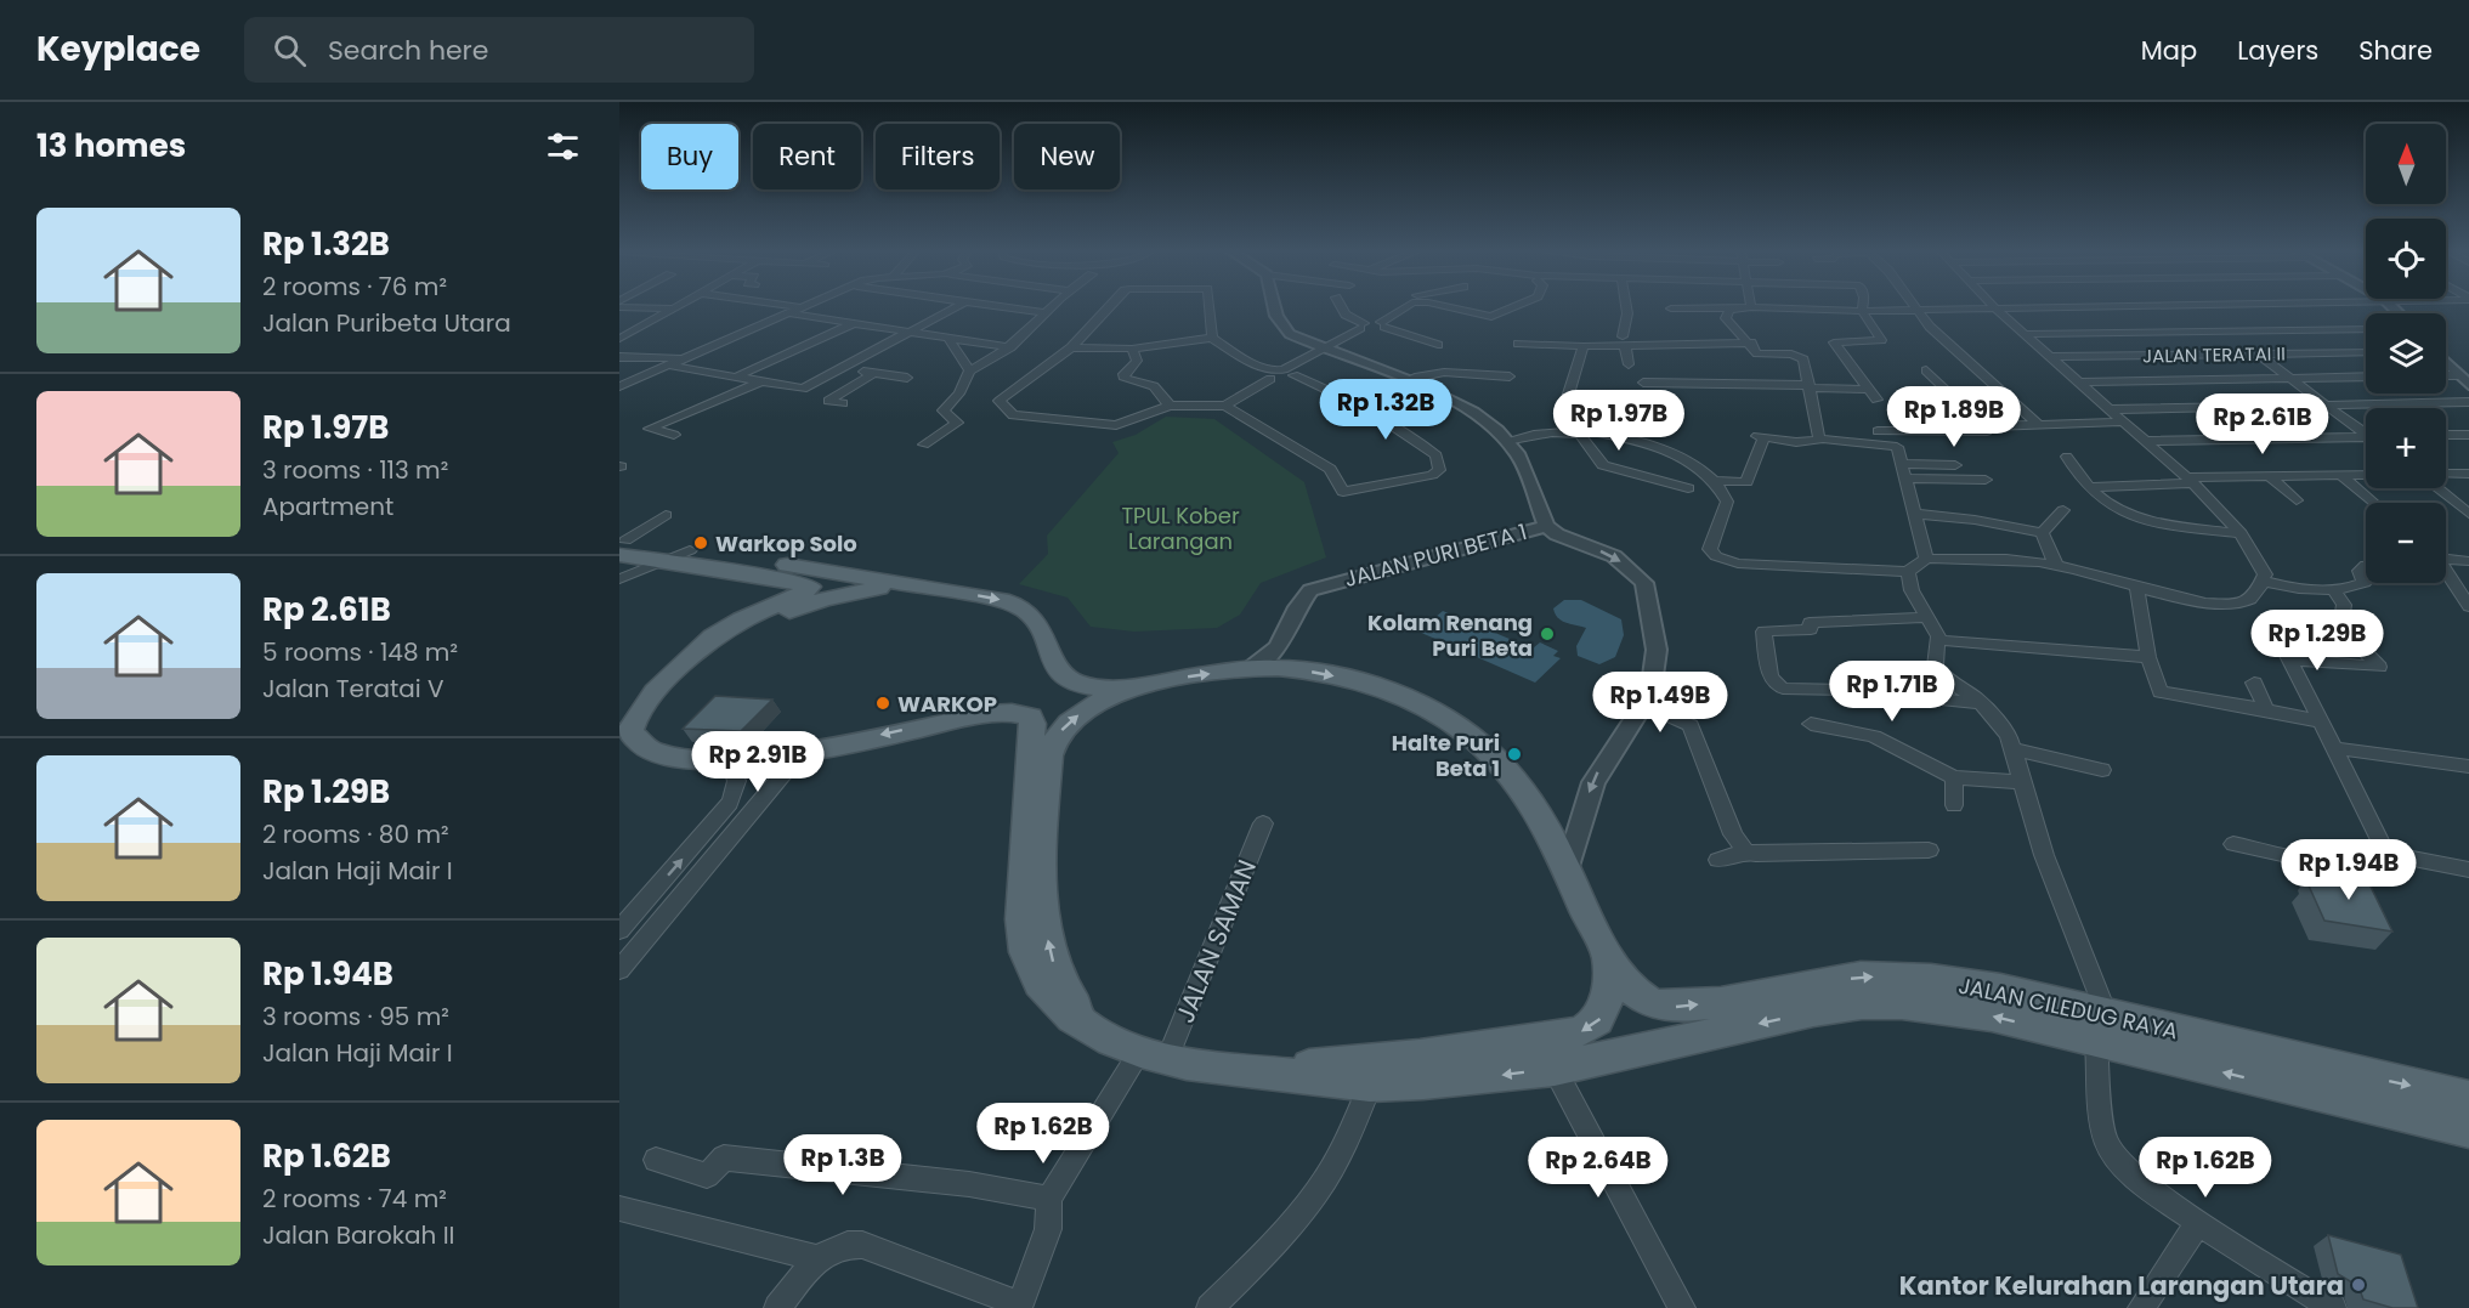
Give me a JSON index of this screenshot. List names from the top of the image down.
{
  "streets": {
    "main road": ["JALAN CILEDUG RAYA"],
    "street": ["JALAN TERATAI II", "JALAN PURI BETA 1", "JALAN SAMAN"]
  },
  "crossings": [
    ["JALAN PURI BETA 1", "JALAN CILEDUG RAYA"],
    ["JALAN SAMAN", "JALAN CILEDUG RAYA"]
  ],
  "one_way": ["JALAN PURI BETA 1"],
  "parks": ["TPUL Kober Larangan"],
  "places": [
    "Warkop Solo",
    "Kolam Renang Puri Beta",
    "WARKOP",
    "Halte Puri Beta 1",
    "Kantor Kelurahan Larangan Utara"
  ],
  "north": "top",
  "page": {
    "header": "Keyplace",
    "search": "Search here",
    "nav": ["Map", "Layers", "Share"],
    "heading": "13 homes",
    "map_buttons": ["+", "−"],
    "chip": [
      "Buy",
      "Rent",
      "Filters",
      "New"
    ],
    "list": [
      {
        "name": "Rp 1.32B",
        "note": "2 rooms · 76 m² · Jalan Puribeta Utara"
      },
      {
        "name": "Rp 1.97B",
        "note": "3 rooms · 113 m² · Apartment"
      },
      {
        "name": "Rp 2.61B",
        "note": "5 rooms · 148 m² · Jalan Teratai V"
      },
      {
        "name": "Rp 1.29B",
        "note": "2 rooms · 80 m² · Jalan Haji Mair I"
      },
      {
        "name": "Rp 1.94B",
        "note": "3 rooms · 95 m² · Jalan Haji Mair I"
      },
      {
        "name": "Rp 1.62B",
        "note": "2 rooms · 74 m² · Jalan Barokah II"
      }
    ],
    "price": [
      "Rp 1.32B",
      "Rp 1.89B",
      "Rp 1.97B",
      "Rp 2.61B",
      "Rp 1.29B",
      "Rp 1.71B",
      "Rp 1.49B",
      "Rp 2.91B",
      "Rp 1.94B",
      "Rp 1.62B",
      "Rp 1.3B",
      "Rp 2.64B",
      "Rp 1.62B"
    ]
  }
}
